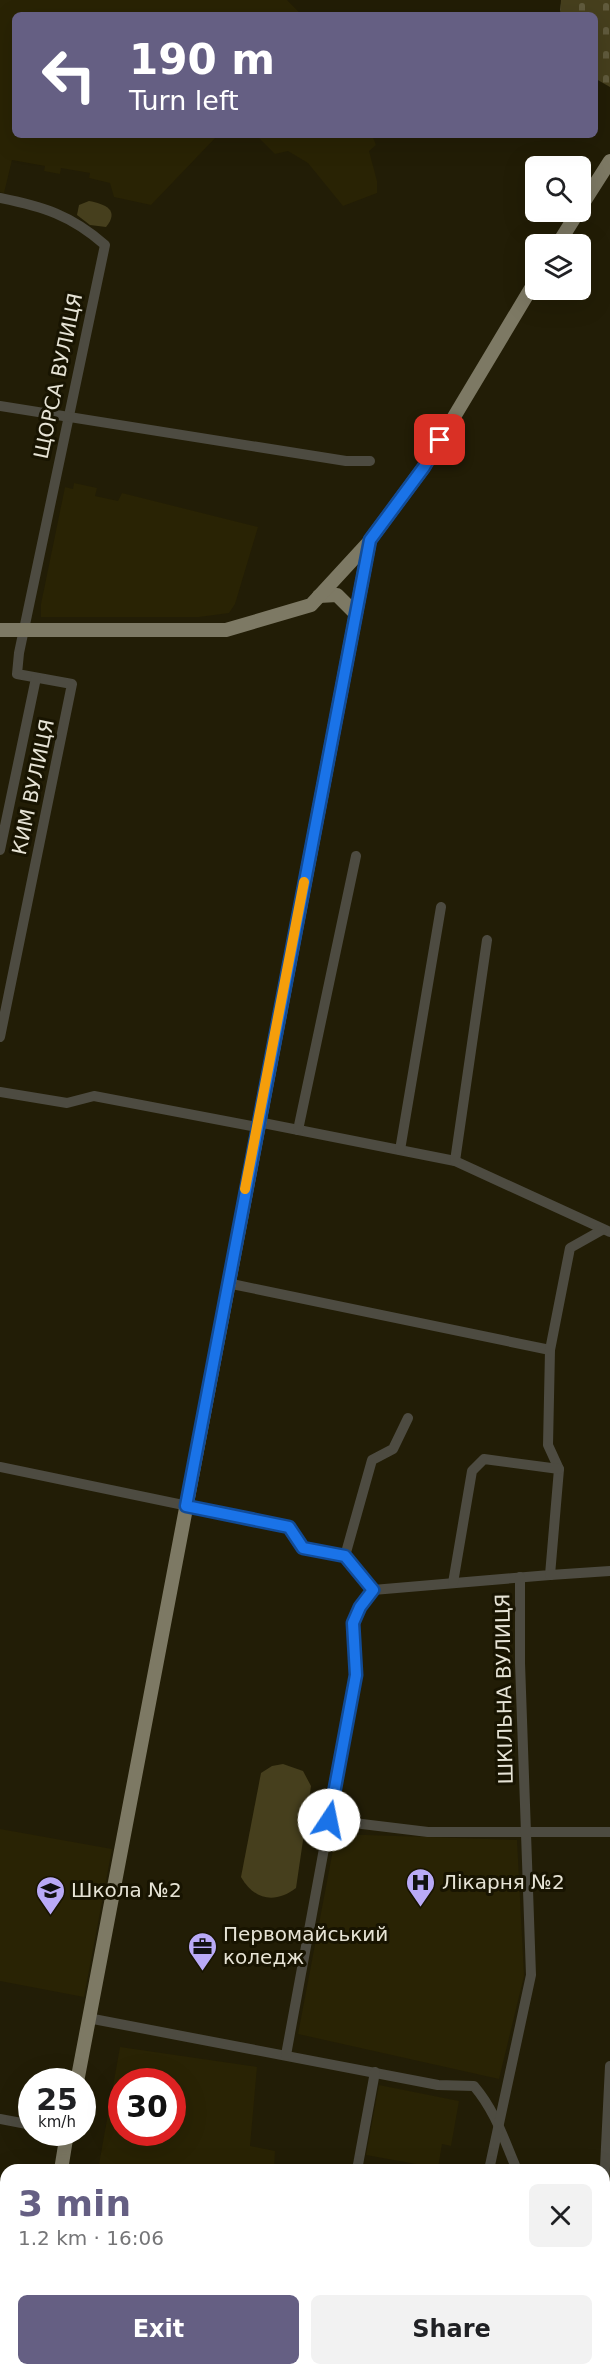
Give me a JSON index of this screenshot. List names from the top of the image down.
{
  "streets": {
    "street": ["ЩОРСА ВУЛИЦЯ", "КИМ ВУЛИЦЯ", "ШКІЛЬНА ВУЛИЦЯ"]
  },
  "crossings": [
    ["ЩОРСА ВУЛИЦЯ", "КИМ ВУЛИЦЯ"]
  ],
  "places": {
    "hospital": ["Лікарня №2"],
    "school or university": ["Школа №2"],
    "office": ["Первомайський коледж"]
  },
  "page": {
    "turn": ["190 m", "Turn left"],
    "speed": "25 km/h",
    "limit": "30",
    "heading": ["3 min", "1.2 km · 16:06"],
    "buttons": ["Exit", "Share"]
  }
}
